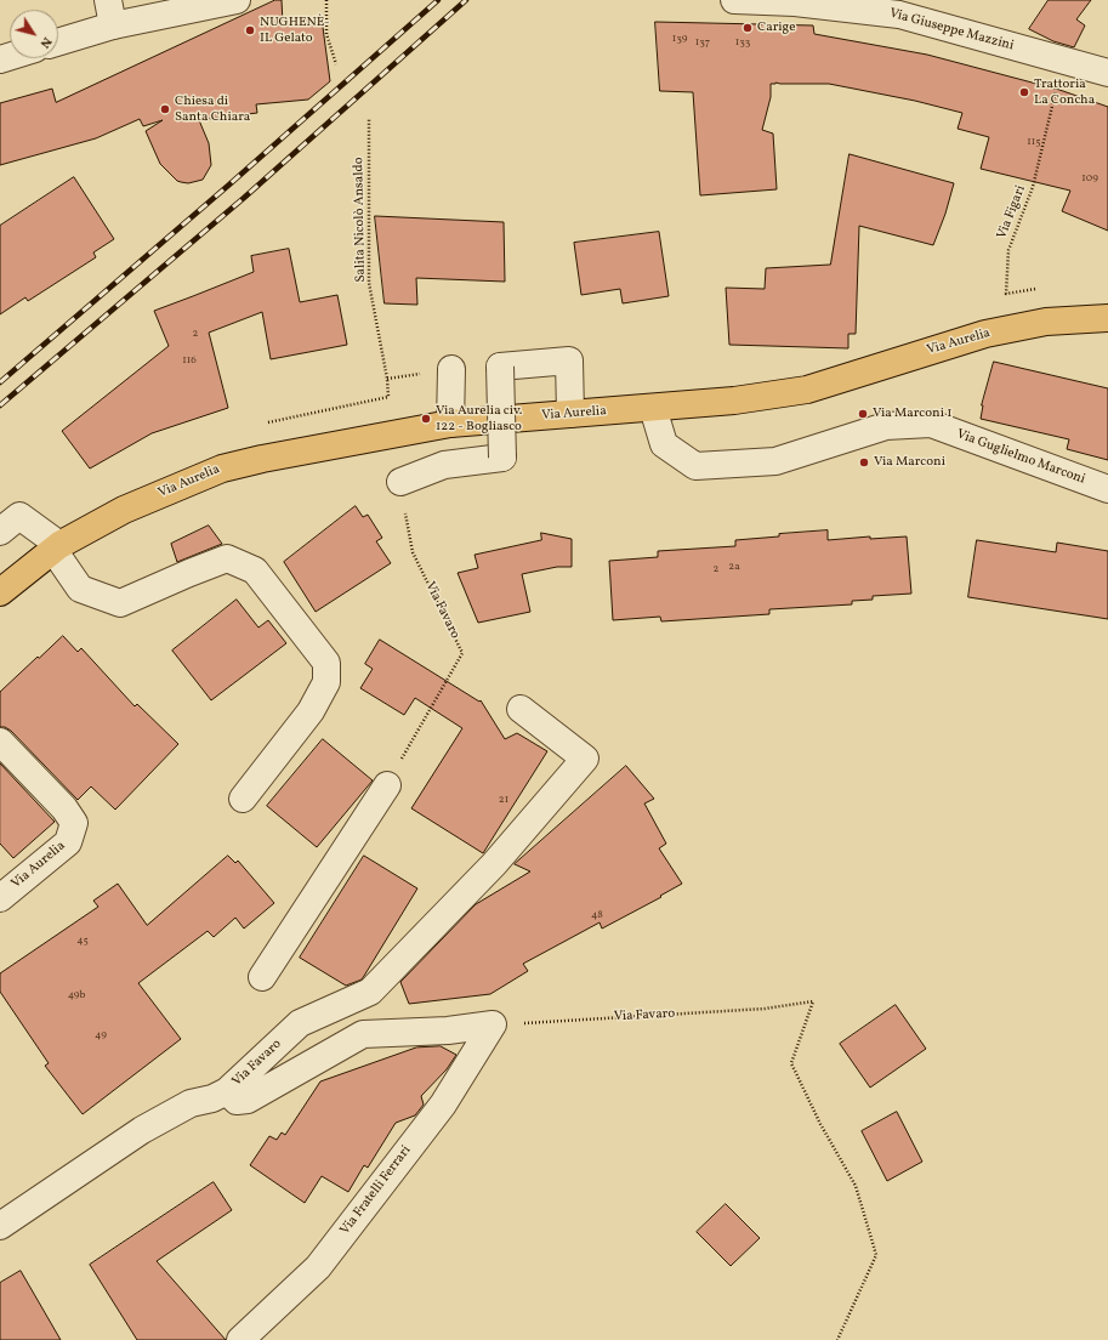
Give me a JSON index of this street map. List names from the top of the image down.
{
  "streets": {
    "main road": ["Via Aurelia"],
    "street": [
      "Via Giuseppe Mazzini",
      "Via Guglielmo Marconi",
      "Via Favaro",
      "Via Fratelli Ferrari"
    ],
    "path": ["Via Figari", "Salita Nicolò Ansaldo"]
  },
  "crossings": [
    ["Via Giuseppe Mazzini", "Via Figari"],
    ["Via Figari", "Via Aurelia"],
    ["Via Aurelia", "Via Guglielmo Marconi"],
    ["Via Favaro", "Via Fratelli Ferrari"]
  ],
  "places": [
    "Carige",
    "NUGHENÈ- IL Gelato",
    "Trattoria La Concha",
    "Chiesa di Santa Chiara",
    "Via Marconi 1",
    "Via Aurelia civ. 122 - Bogliasco",
    "Via Marconi"
  ],
  "house_numbers": [
    "139",
    "137",
    "133",
    "115",
    "109",
    "2",
    "116",
    "2a",
    "2",
    "21",
    "48",
    "45",
    "49b",
    "49"
  ],
  "north": "bottom right"
}
